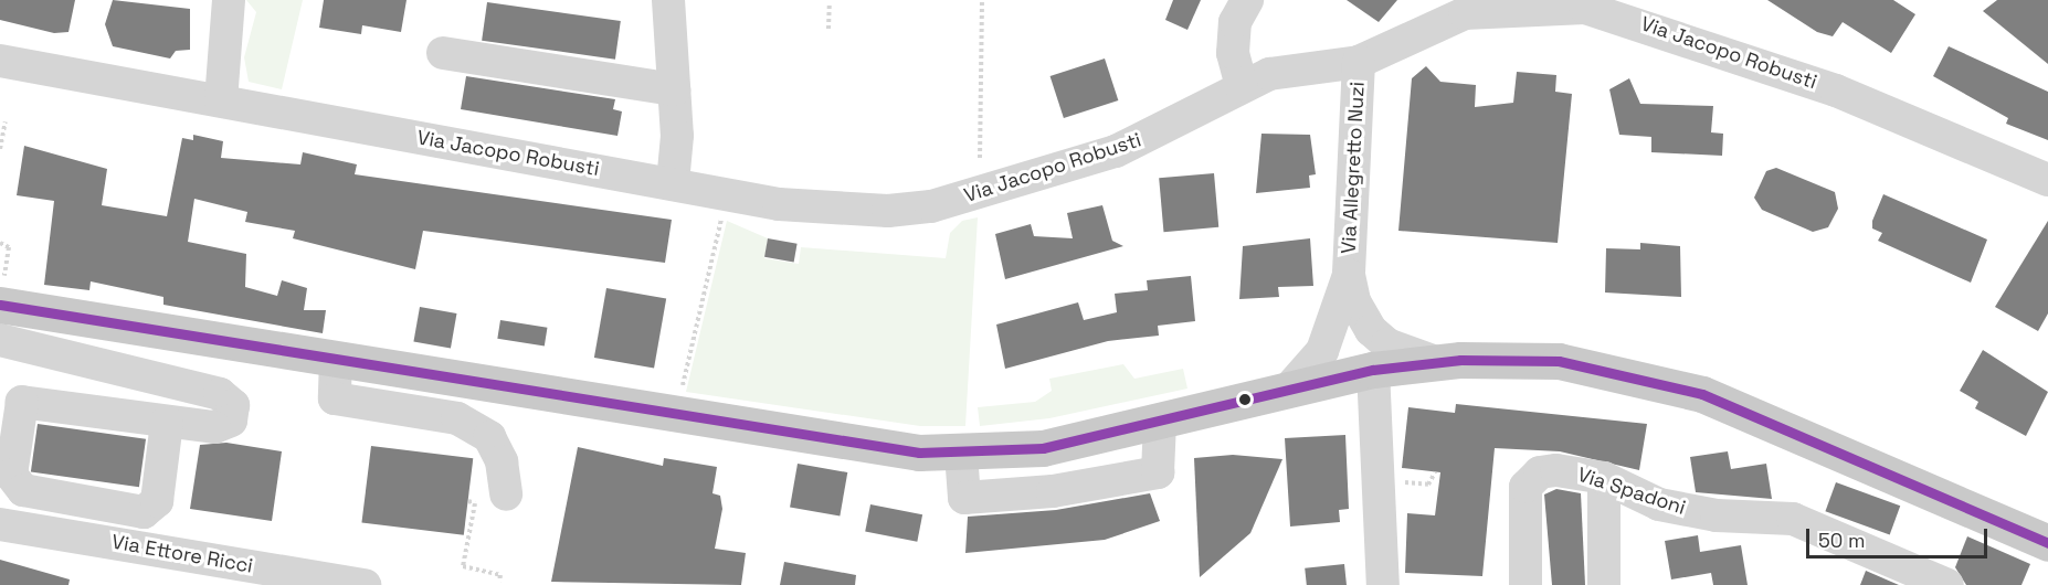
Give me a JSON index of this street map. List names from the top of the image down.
{
  "streets": {
    "street": [
      "Via Jacopo Robusti",
      "Via Allegretto Nuzi",
      "Via Spadoni",
      "Via Ettore Ricci"
    ]
  },
  "crossings": [
    ["Via Jacopo Robusti", "Via Allegretto Nuzi"]
  ],
  "scale_bar": "50 m"
}
